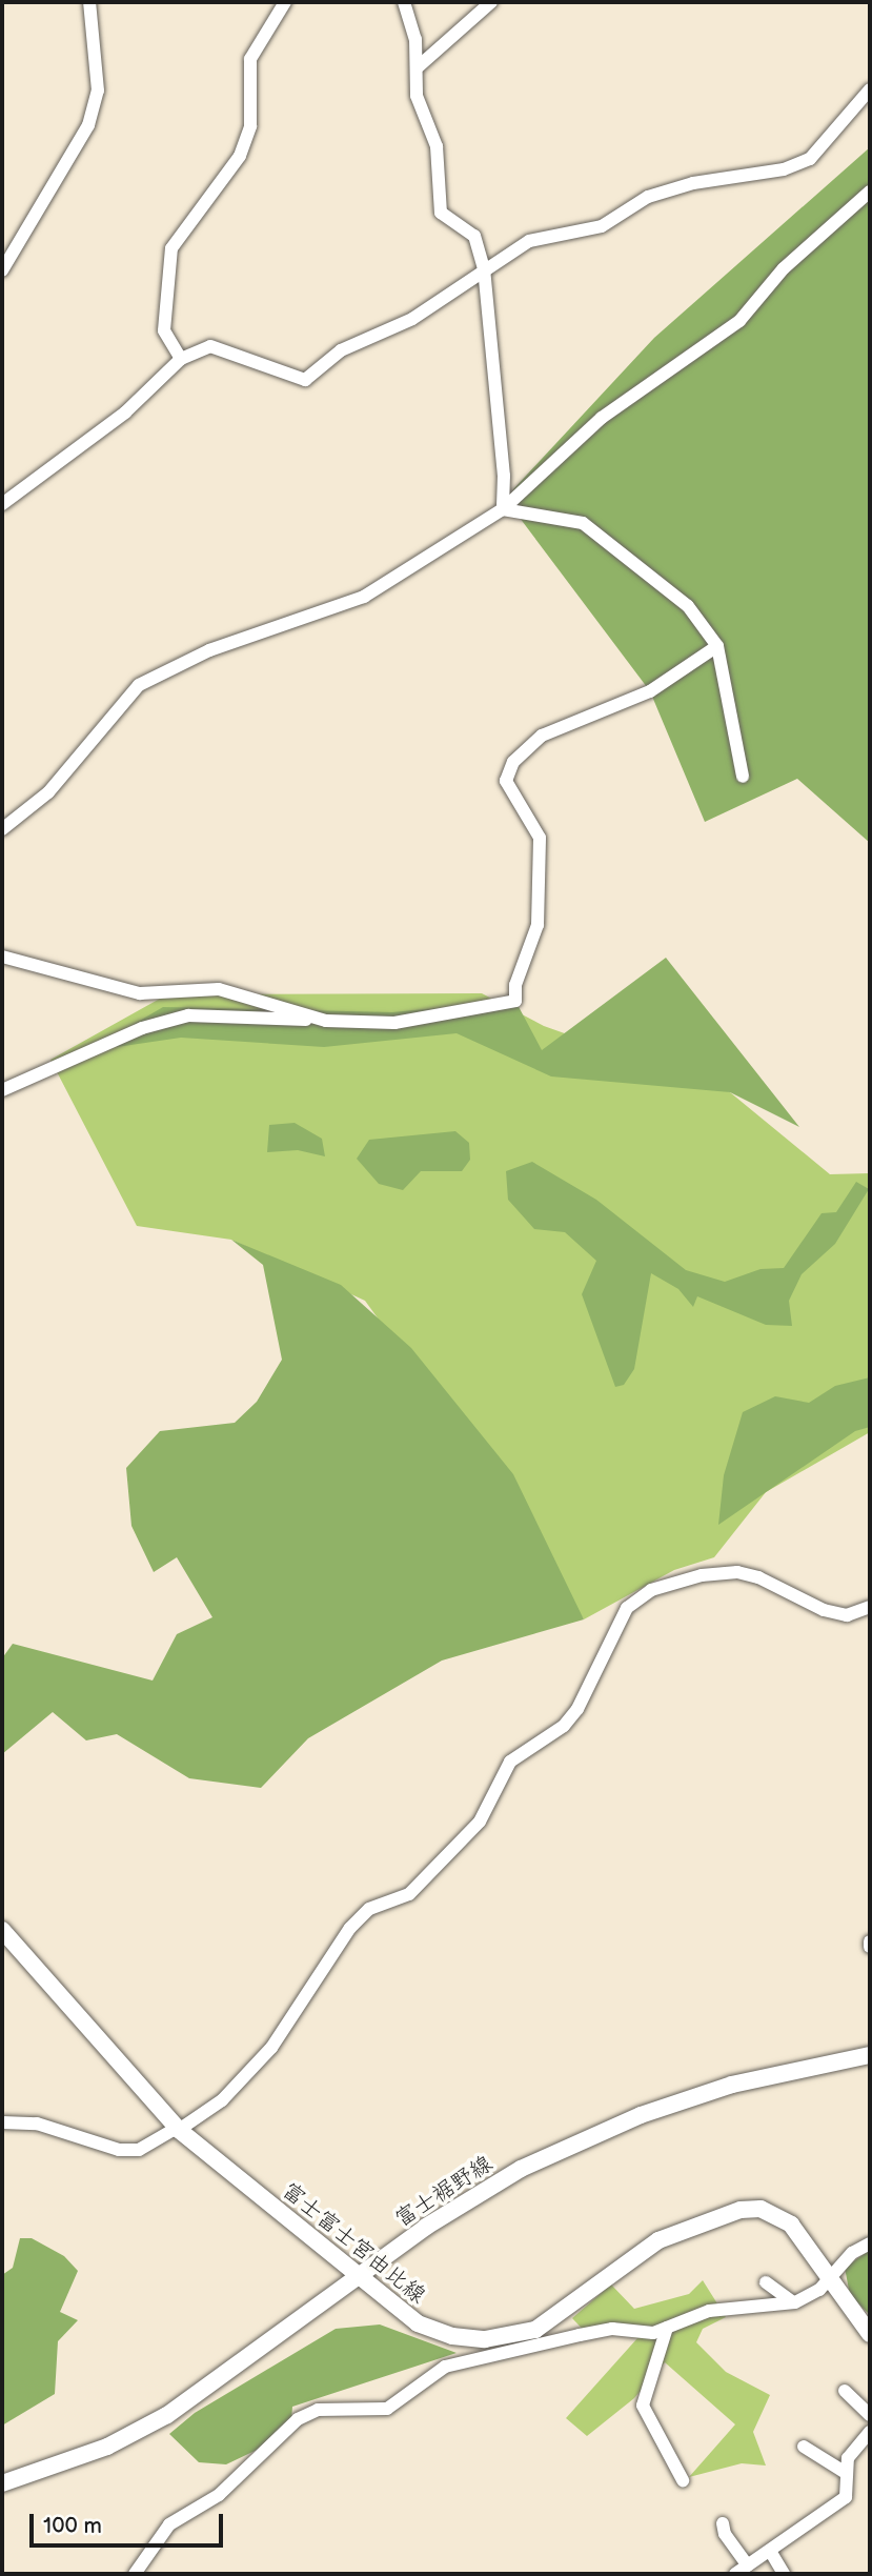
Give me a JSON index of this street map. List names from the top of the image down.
{
  "streets": {
    "main road": ["富士裾野線", "富士富士宮由比線"]
  },
  "crossings": [
    ["富士裾野線", "富士富士宮由比線"]
  ],
  "scale_bar": "100 m"
}
